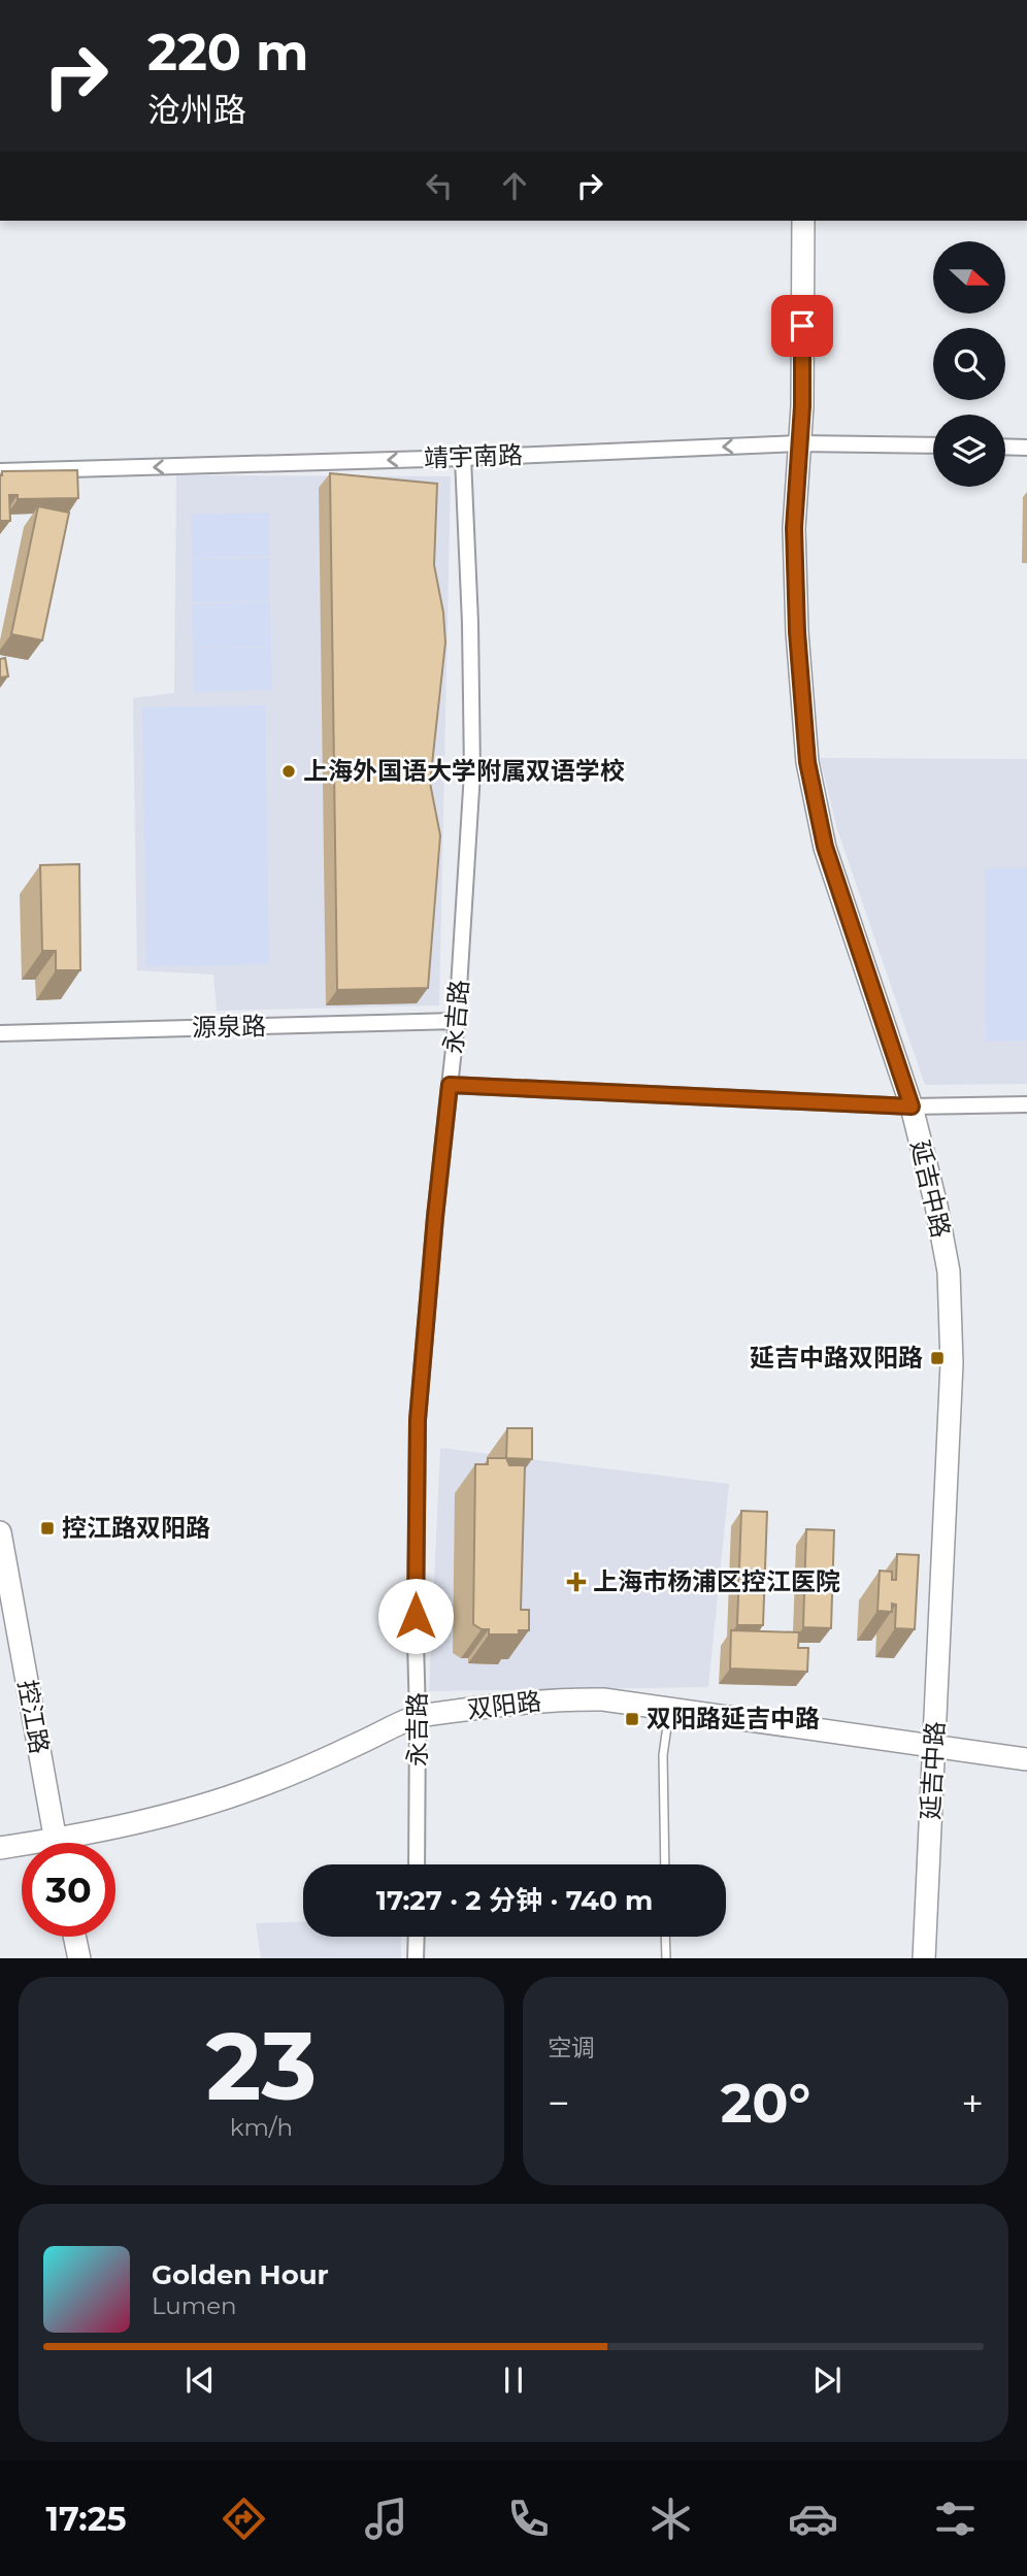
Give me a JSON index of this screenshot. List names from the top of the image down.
{
  "streets": {
    "street": [
      "靖宇南路",
      "永吉路",
      "源泉路",
      "延吉中路",
      "双阳路",
      "控江路"
    ]
  },
  "crossings": [
    ["靖宇南路", "永吉路"],
    ["靖宇南路", "延吉中路"],
    ["永吉路", "源泉路"],
    ["永吉路", "双阳路"],
    ["延吉中路", "双阳路"]
  ],
  "one_way": ["靖宇南路"],
  "places": {
    "other": ["上海外国语大学附属双语学校"],
    "transit": ["延吉中路双阳路", "控江路双阳路", "双阳路延吉中路"],
    "health": ["上海市杨浦区控江医院"]
  },
  "north": "right",
  "page": {
    "turn": ["220 m", "沧州路"],
    "limit": "30",
    "trip": "17:27 · 2 分钟 · 740 m",
    "tile": [
      ["23", "km/h"],
      "空调"
    ],
    "heat": ["−", "20°", "+"],
    "song": ["Golden Hour", "Lumen"],
    "tabs": "17:25"
  }
}
